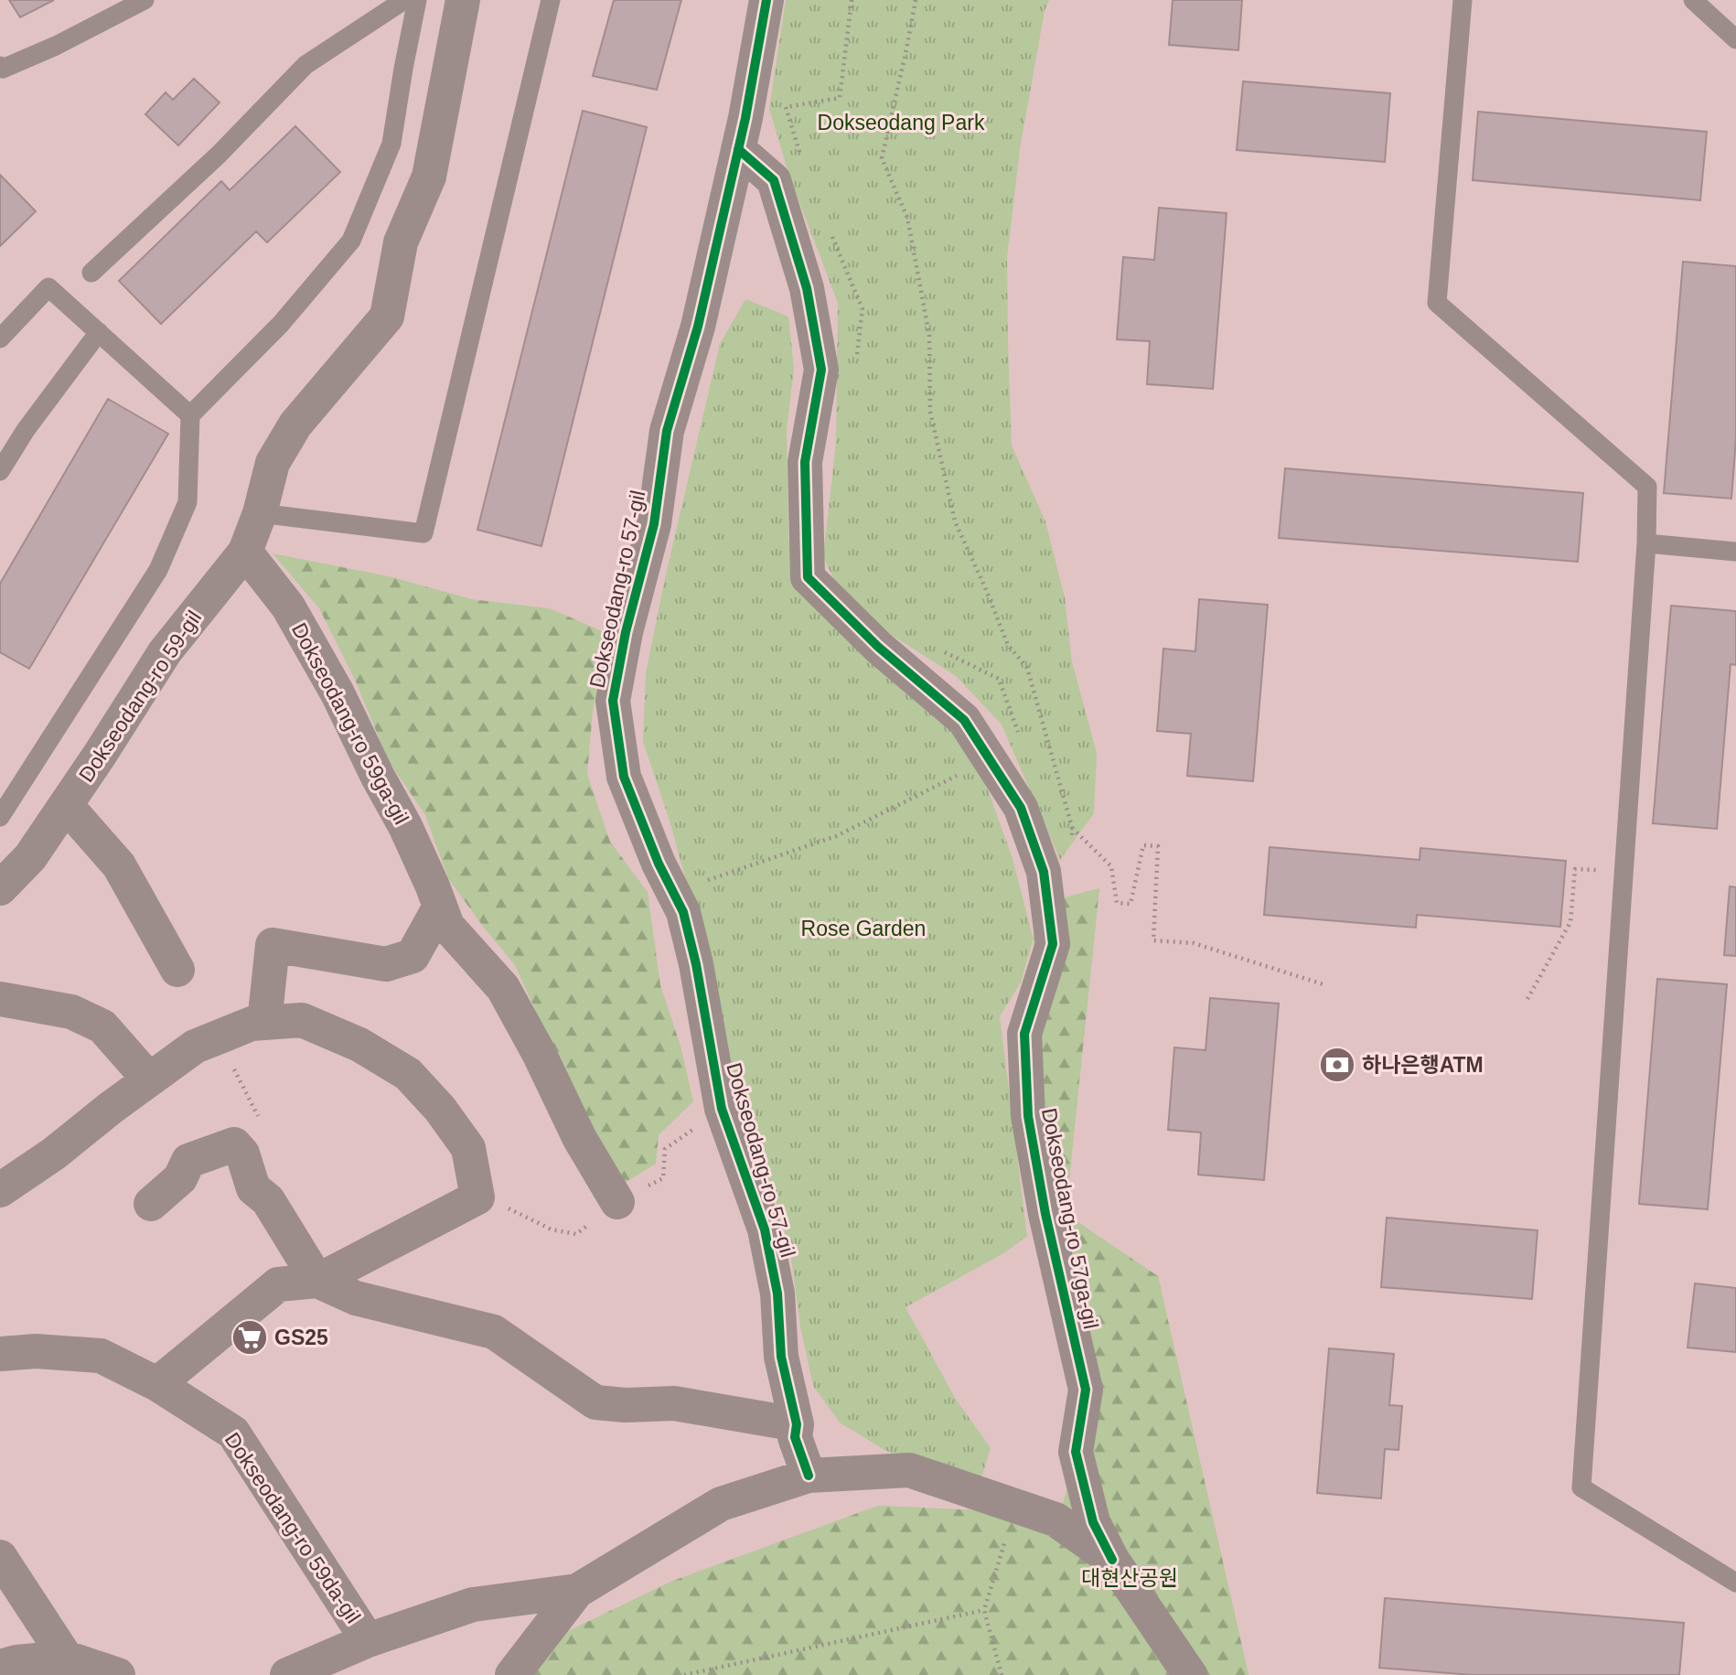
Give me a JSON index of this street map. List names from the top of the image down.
{
  "streets": {
    "street": [
      "Dokseodang-ro 57-gil",
      "Dokseodang-ro 59-gil",
      "Dokseodang-ro 59ga-gil",
      "Dokseodang-ro 57ga-gil",
      "Dokseodang-ro 59da-gil"
    ]
  },
  "crossings": [
    ["Dokseodang-ro 57-gil", "Dokseodang-ro 59ga-gil"],
    ["Dokseodang-ro 57-gil", "Dokseodang-ro 57ga-gil"],
    ["Dokseodang-ro 59-gil", "Dokseodang-ro 59ga-gil"]
  ],
  "parks": ["Dokseodang Park", "Rose Garden", "대현산공원"],
  "places": {
    "bank": ["하나은행ATM"],
    "supermarket": ["GS25"]
  }
}
